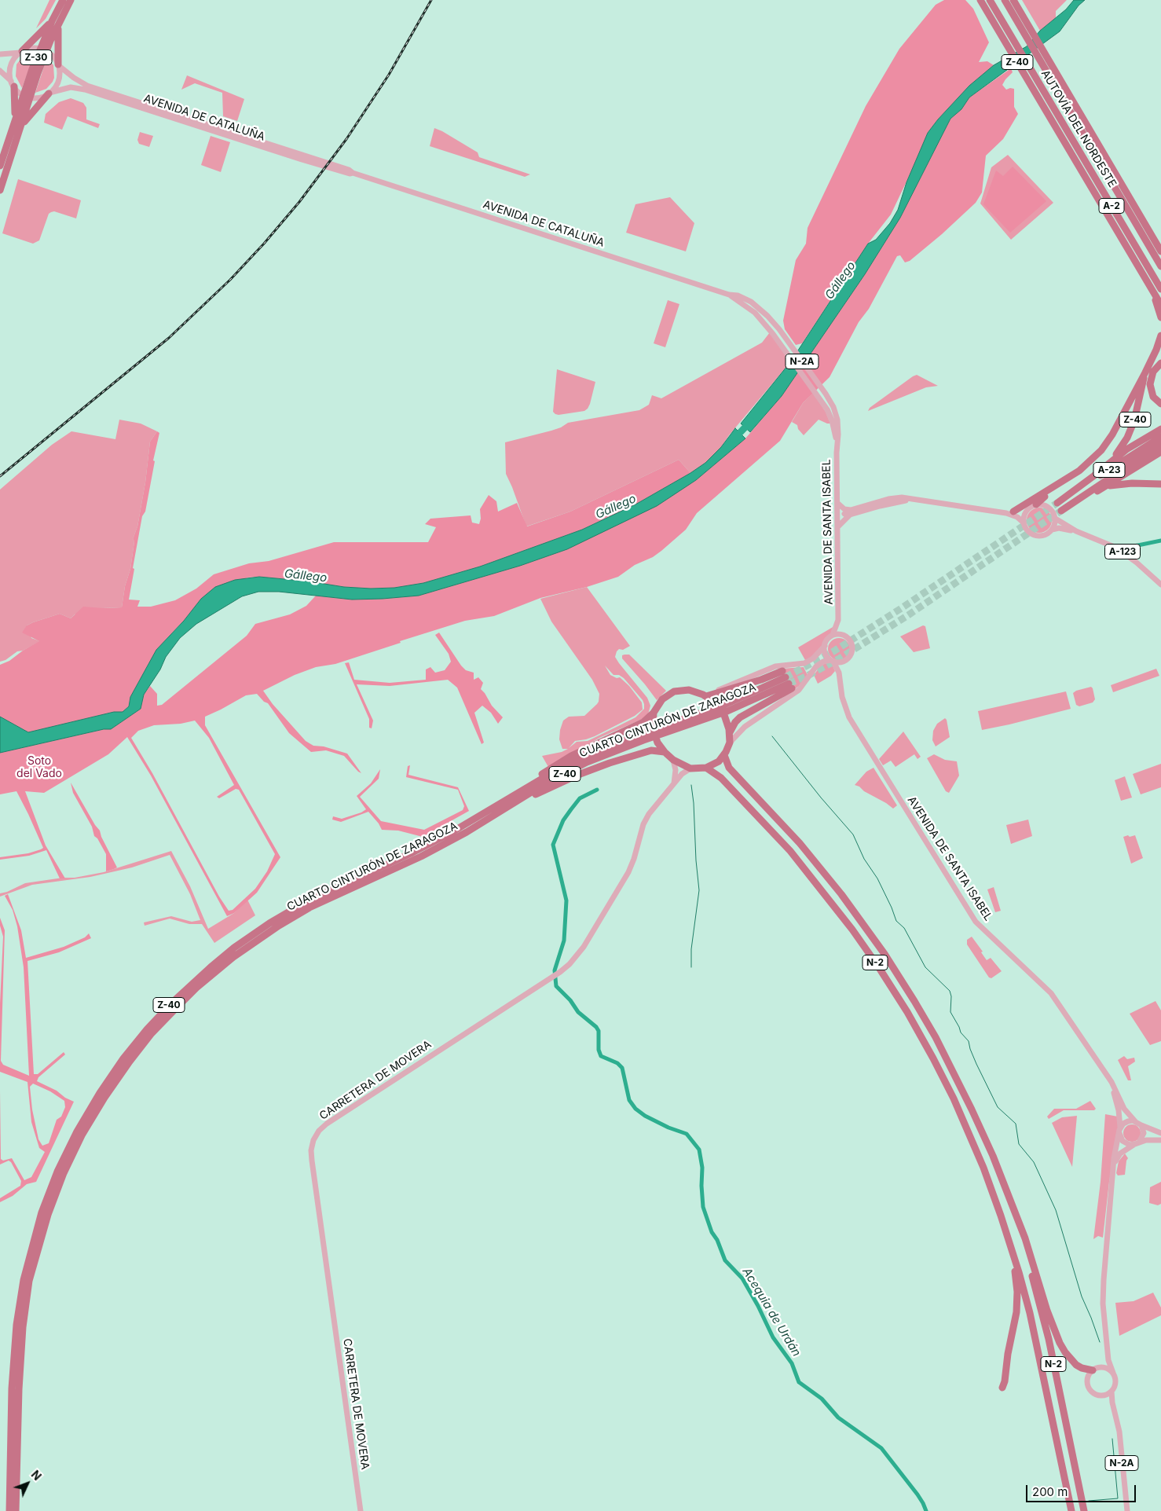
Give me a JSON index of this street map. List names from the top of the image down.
{
  "streets": {
    "highway": [
      "Z-30",
      "Z-40",
      "AUTOVÍA DEL NORDESTE",
      "A-2",
      "A-23",
      "CUARTO CINTURÓN DE ZARAGOZA",
      "N-2"
    ],
    "main road": [
      "AVENIDA DE CATALUÑA",
      "N-2A",
      "AVENIDA DE SANTA ISABEL",
      "A-123",
      "CARRETERA DE MOVERA"
    ]
  },
  "crossings": [
    ["Z-30", "AVENIDA DE CATALUÑA"],
    ["Z-40", "A-23"],
    ["Z-40", "CUARTO CINTURÓN DE ZARAGOZA"],
    ["AVENIDA DE CATALUÑA", "AVENIDA DE SANTA ISABEL"],
    ["N-2A", "AVENIDA DE SANTA ISABEL"],
    ["AVENIDA DE SANTA ISABEL", "A-123"],
    ["N-2", "CARRETERA DE MOVERA"]
  ],
  "water": ["Gállego", "Acequia de Urdán"],
  "parks": ["Soto del Vado"],
  "scale_bar": "200 m",
  "north": "top right"
}
